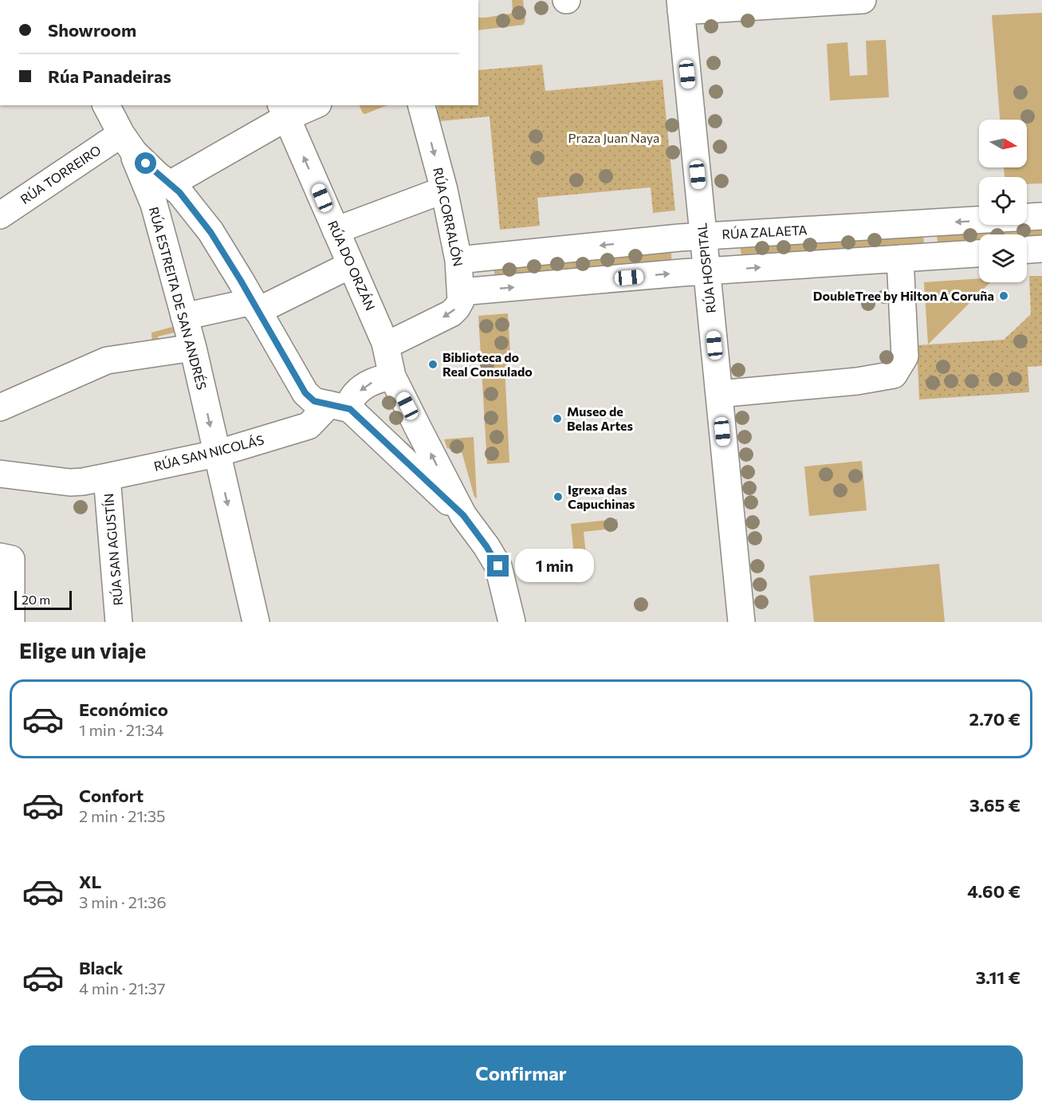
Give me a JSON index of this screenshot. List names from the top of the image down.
{
  "streets": {
    "street": [
      "RÚA TORREIRO",
      "RÚA CORRALÓN",
      "RÚA ZALAETA",
      "RÚA DO ORZÁN",
      "RÚA HOSPITAL",
      "RÚA ESTREITA DE SAN ANDRÉS",
      "RÚA SAN NICOLÁS",
      "RÚA SAN AGUSTÍN"
    ]
  },
  "crossings": [
    ["RÚA TORREIRO", "RÚA ESTREITA DE SAN ANDRÉS"],
    ["RÚA CORRALÓN", "RÚA ZALAETA"],
    ["RÚA CORRALÓN", "RÚA DO ORZÁN"],
    ["RÚA ZALAETA", "RÚA HOSPITAL"],
    ["RÚA DO ORZÁN", "RÚA SAN NICOLÁS"],
    ["RÚA ESTREITA DE SAN ANDRÉS", "RÚA SAN NICOLÁS"],
    ["RÚA SAN NICOLÁS", "RÚA SAN AGUSTÍN"]
  ],
  "one_way": ["RÚA ESTREITA DE SAN ANDRÉS"],
  "parks": ["Praza Juan Naya"],
  "places": [
    "DoubleTree by Hilton A Coruña",
    "Biblioteca do Real Consulado",
    "Museo de Belas Artes",
    "Igrexa das Capuchinas"
  ],
  "scale_bar": "20 m",
  "north": "right",
  "page": {
    "banner": ["Showroom", "Rúa Panadeiras"],
    "bubble": "1 min",
    "scale": "20 m",
    "heading": "Elige un viaje",
    "list": [
      {
        "name": "Económico",
        "note": "1 min · 21:34",
        "value": "2.70 €"
      },
      {
        "name": "Confort",
        "note": "2 min · 21:35",
        "value": "3.65 €"
      },
      {
        "name": "XL",
        "note": "3 min · 21:36",
        "value": "4.60 €"
      },
      {
        "name": "Black",
        "note": "4 min · 21:37",
        "value": "3.11 €"
      }
    ],
    "buttons": "Confirmar"
  }
}
